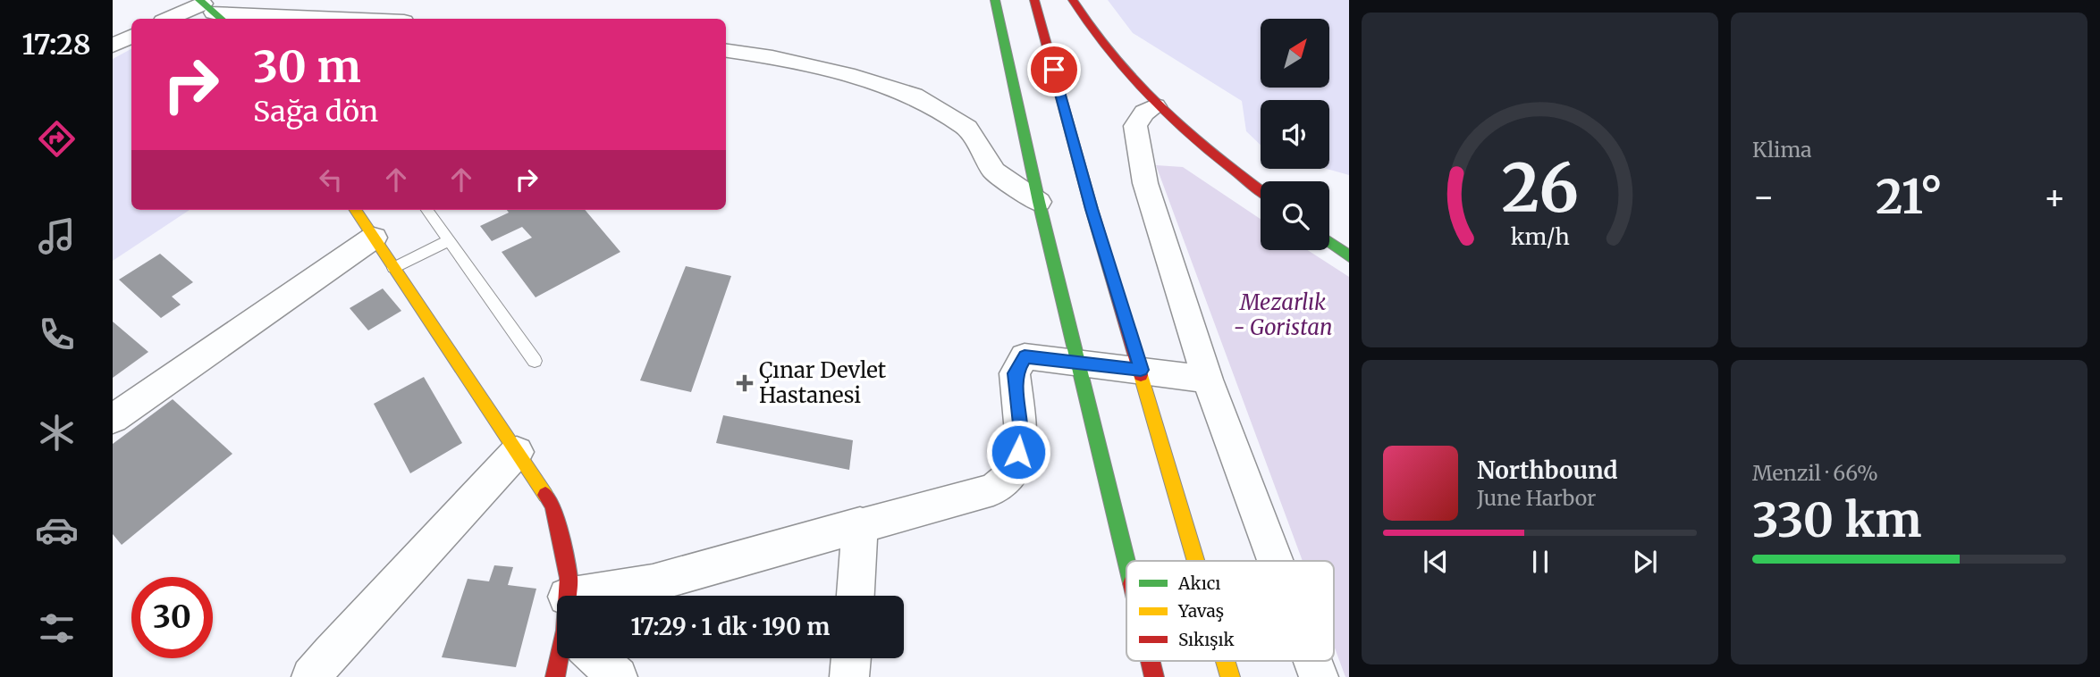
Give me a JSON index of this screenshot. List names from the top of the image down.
{
  "parks": ["Mezarlık - Goristan"],
  "places": {
    "health": ["Çınar Devlet Hastanesi"]
  },
  "legend": ["Akıcı", "Yavaş", "Sıkışık"],
  "north": "top right",
  "page": {
    "tabs": "17:28",
    "tile": [
      "Klima",
      ["Menzil · 66%", "330 km"]
    ],
    "turn": ["30 m", "Sağa dön"],
    "heat": ["−", "21°", "+"],
    "song": ["Northbound", "June Harbor"],
    "limit": "30",
    "trip": "17:29 · 1 dk · 190 m",
    "gauge": ["26", "km/h"]
  }
}
